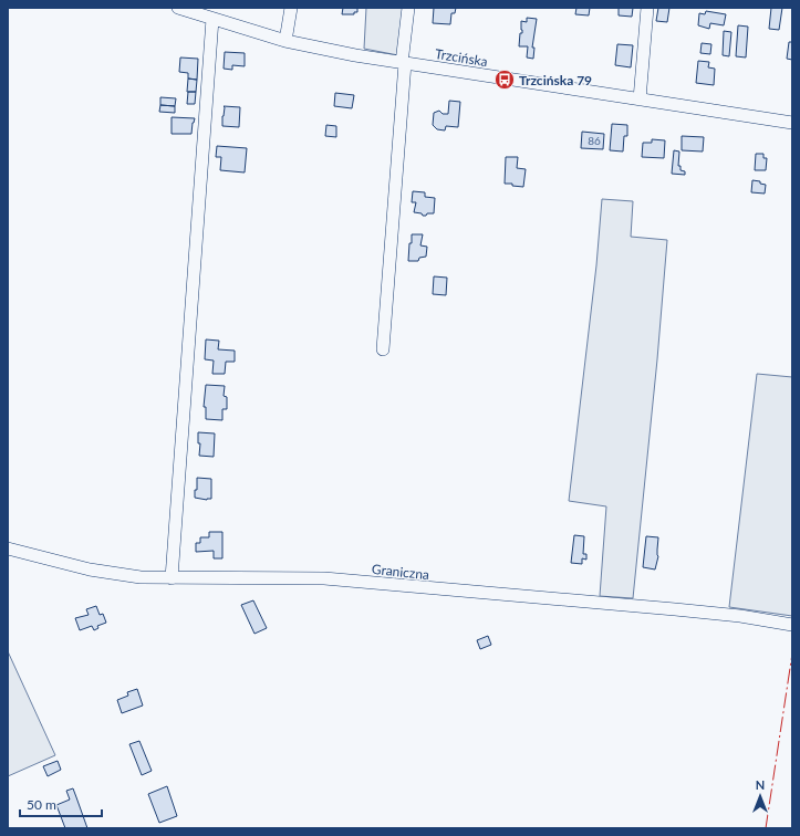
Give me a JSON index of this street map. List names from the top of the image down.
{
  "streets": {
    "street": ["Trzcińska", "Graniczna"]
  },
  "places": {
    "bus stop": ["Trzcińska 79"]
  },
  "house_numbers": ["86"],
  "scale_bar": "50 m",
  "north": "top"
}
